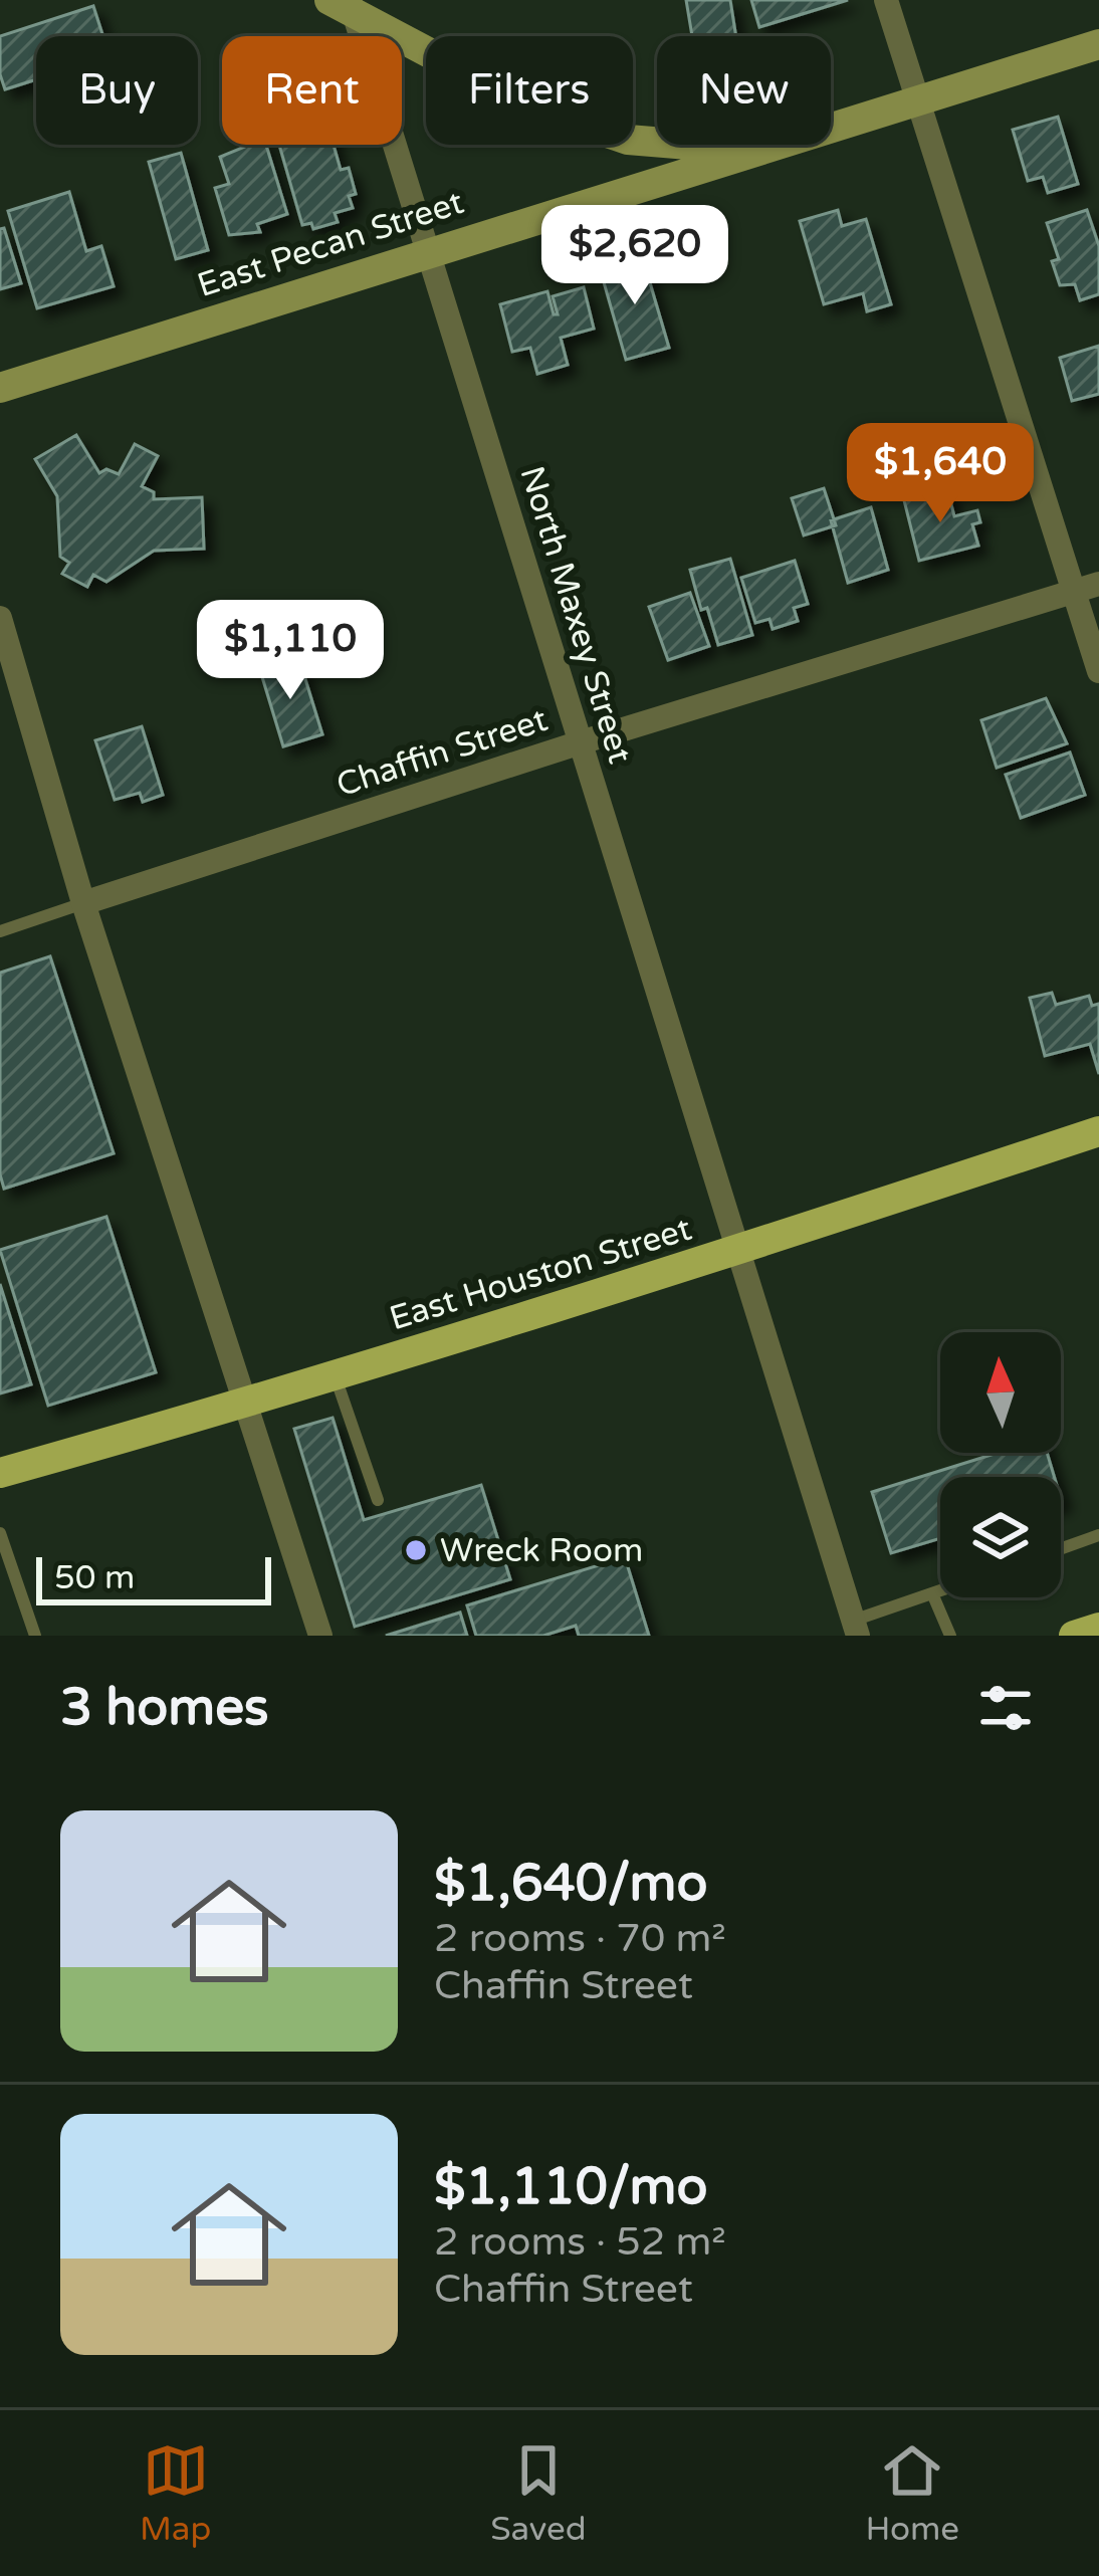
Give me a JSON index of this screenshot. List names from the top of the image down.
{
  "streets": {
    "main road": ["East Houston Street"],
    "street": ["East Pecan Street", "North Maxey Street", "Chaffin Street"]
  },
  "crossings": [
    ["East Pecan Street", "North Maxey Street"],
    ["North Maxey Street", "Chaffin Street"],
    ["North Maxey Street", "East Houston Street"]
  ],
  "places": ["Wreck Room"],
  "scale_bar": "50 m",
  "north": "top",
  "page": {
    "chip": [
      "Buy",
      "Rent",
      "Filters",
      "New"
    ],
    "price": ["$2,620", "$1,640", "$1,110"],
    "scale": "50 m",
    "heading": "3 homes",
    "list": [
      {
        "name": "$1,640/mo",
        "note": "2 rooms · 70 m² · Chaffin Street"
      },
      {
        "name": "$1,110/mo",
        "note": "2 rooms · 52 m² · Chaffin Street"
      }
    ],
    "tabs": ["Map", "Saved", "Home"]
  }
}
